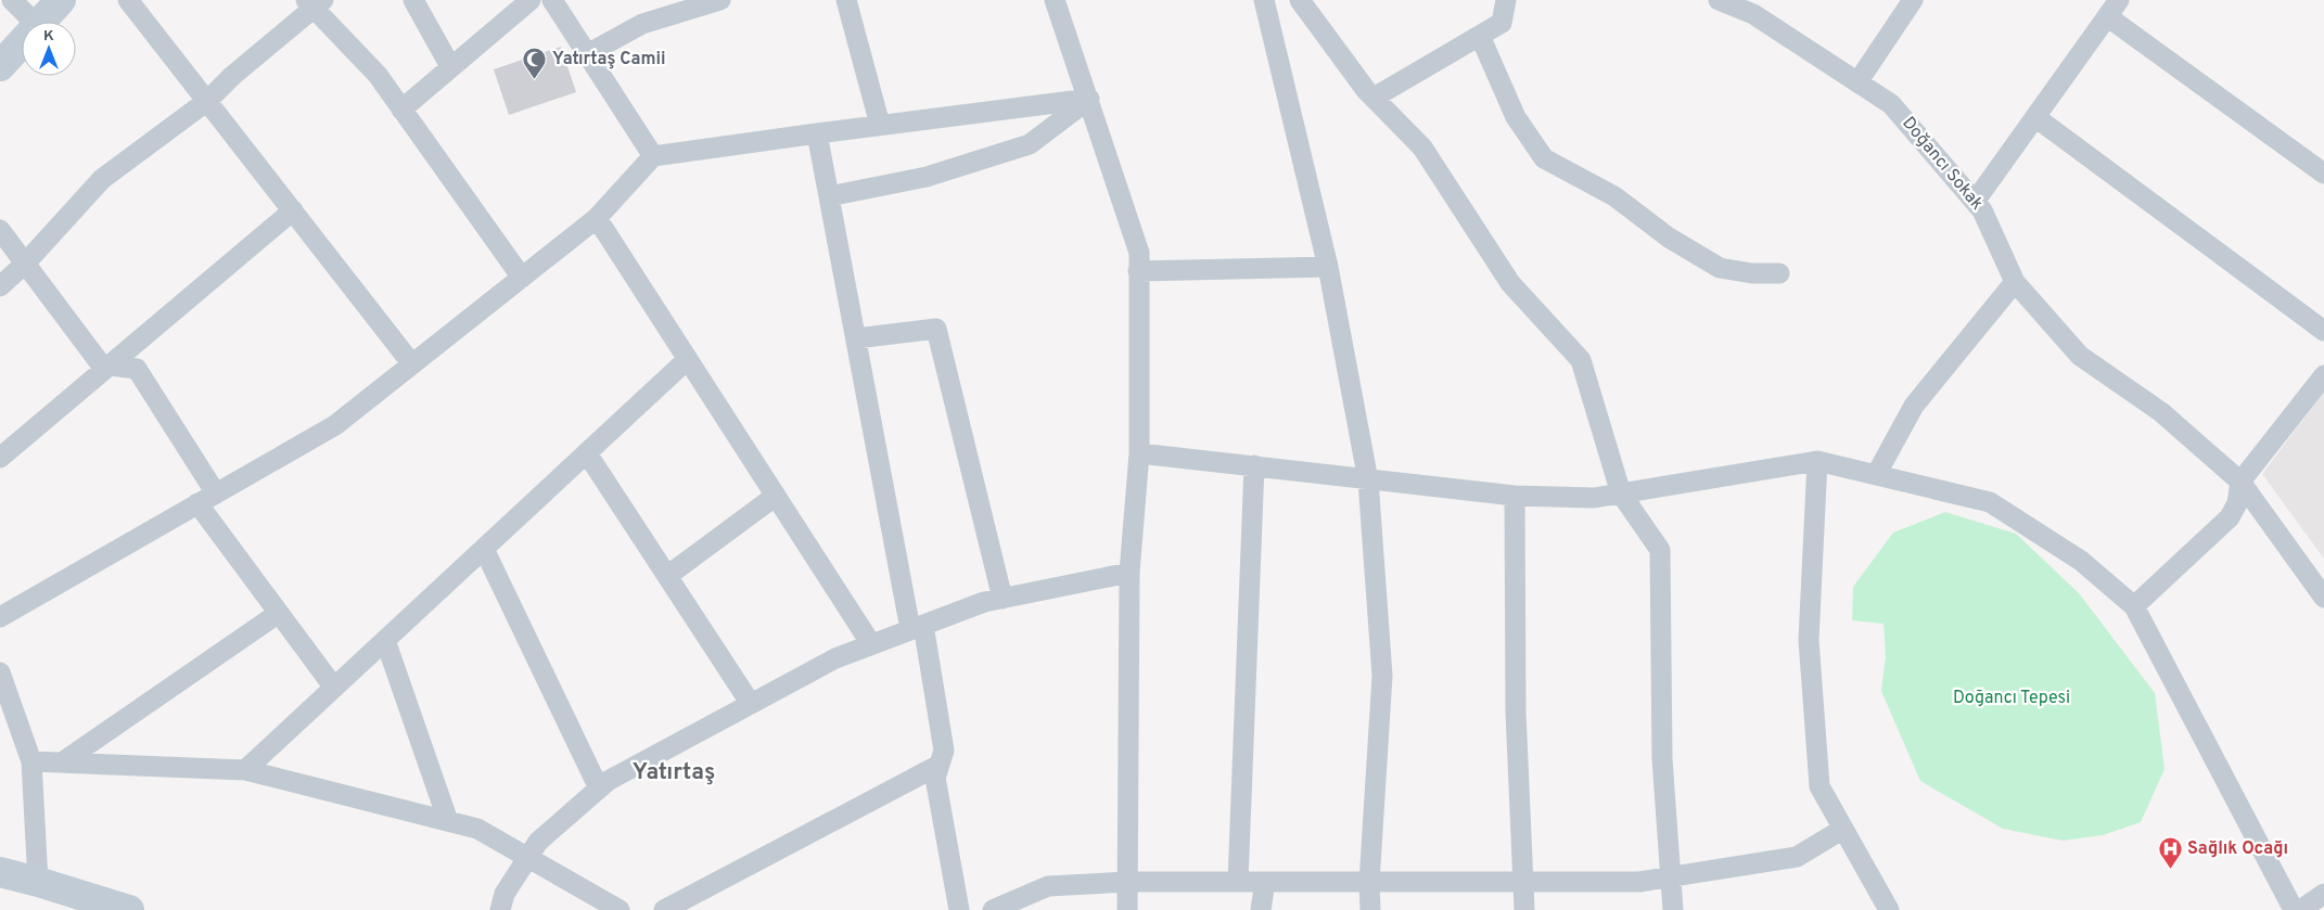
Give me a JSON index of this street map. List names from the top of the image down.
{
  "streets": {
    "street": ["Doğancı Sokak"]
  },
  "districts": ["Yatırtaş"],
  "parks": ["Doğancı Tepesi"],
  "places": {
    "mosque": ["Yatırtaş Camii"],
    "hospital": ["Sağlık Ocağı"]
  },
  "north": "top"
}
